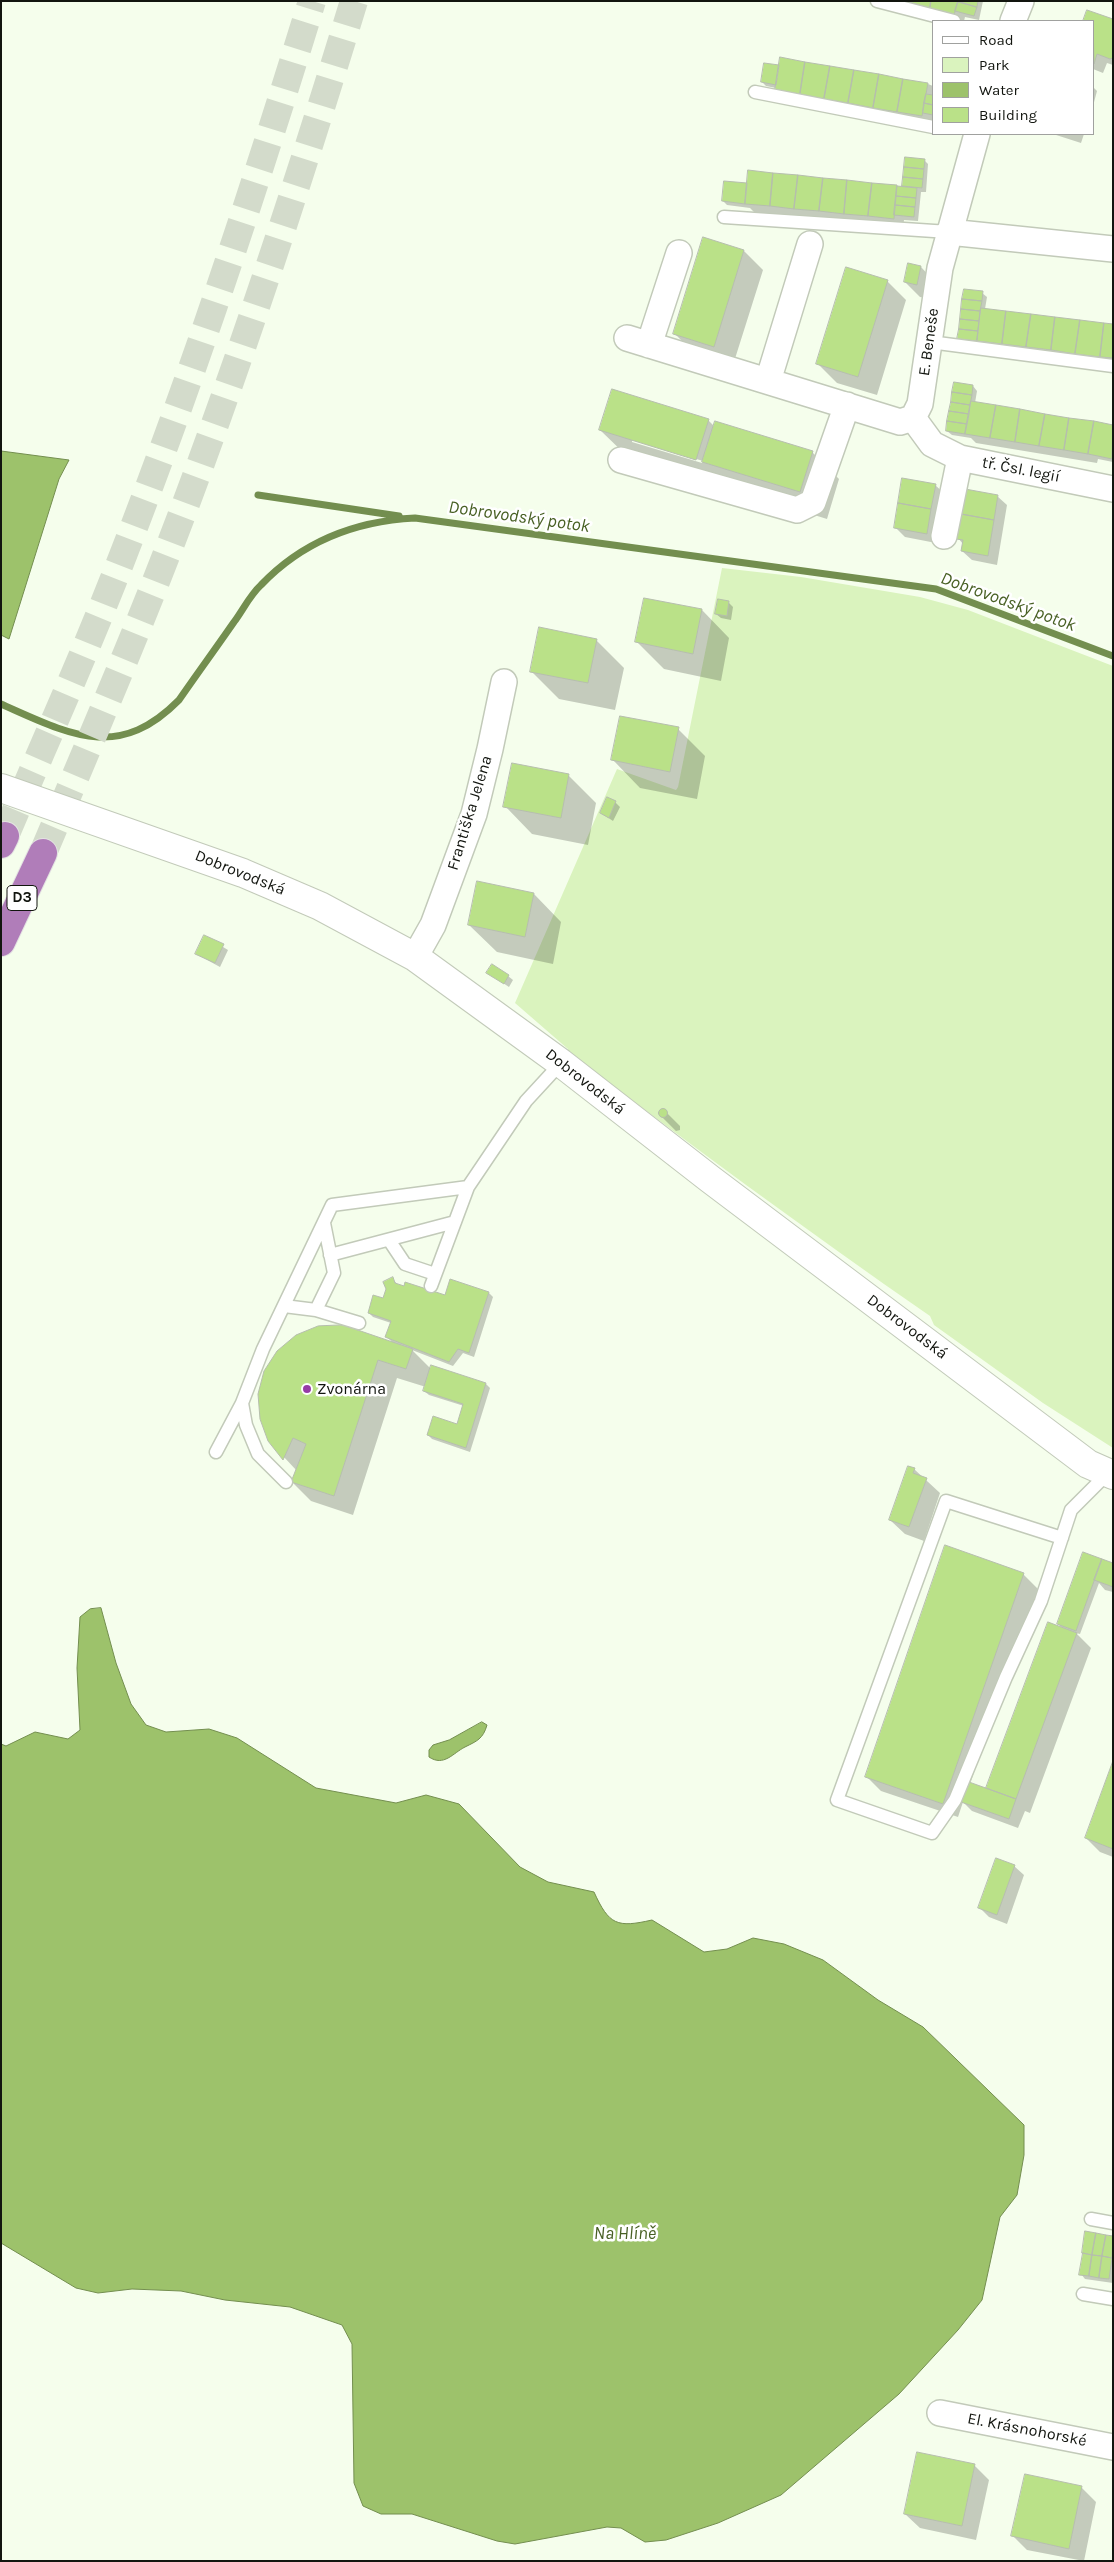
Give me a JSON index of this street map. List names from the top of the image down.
{
  "streets": {
    "highway": ["D3"],
    "street": [
      "E. Beneše",
      "tř. Čsl. legií",
      "Františka Jelena",
      "Dobrovodská",
      "El. Krásnohorské"
    ]
  },
  "crossings": [
    ["E. Beneše", "tř. Čsl. legií"],
    ["Františka Jelena", "Dobrovodská"]
  ],
  "water": ["Dobrovodský potok", "Na Hlíně"],
  "places": ["Zvonárna"],
  "legend": [
    "Road",
    "Park",
    "Water",
    "Building"
  ]
}
